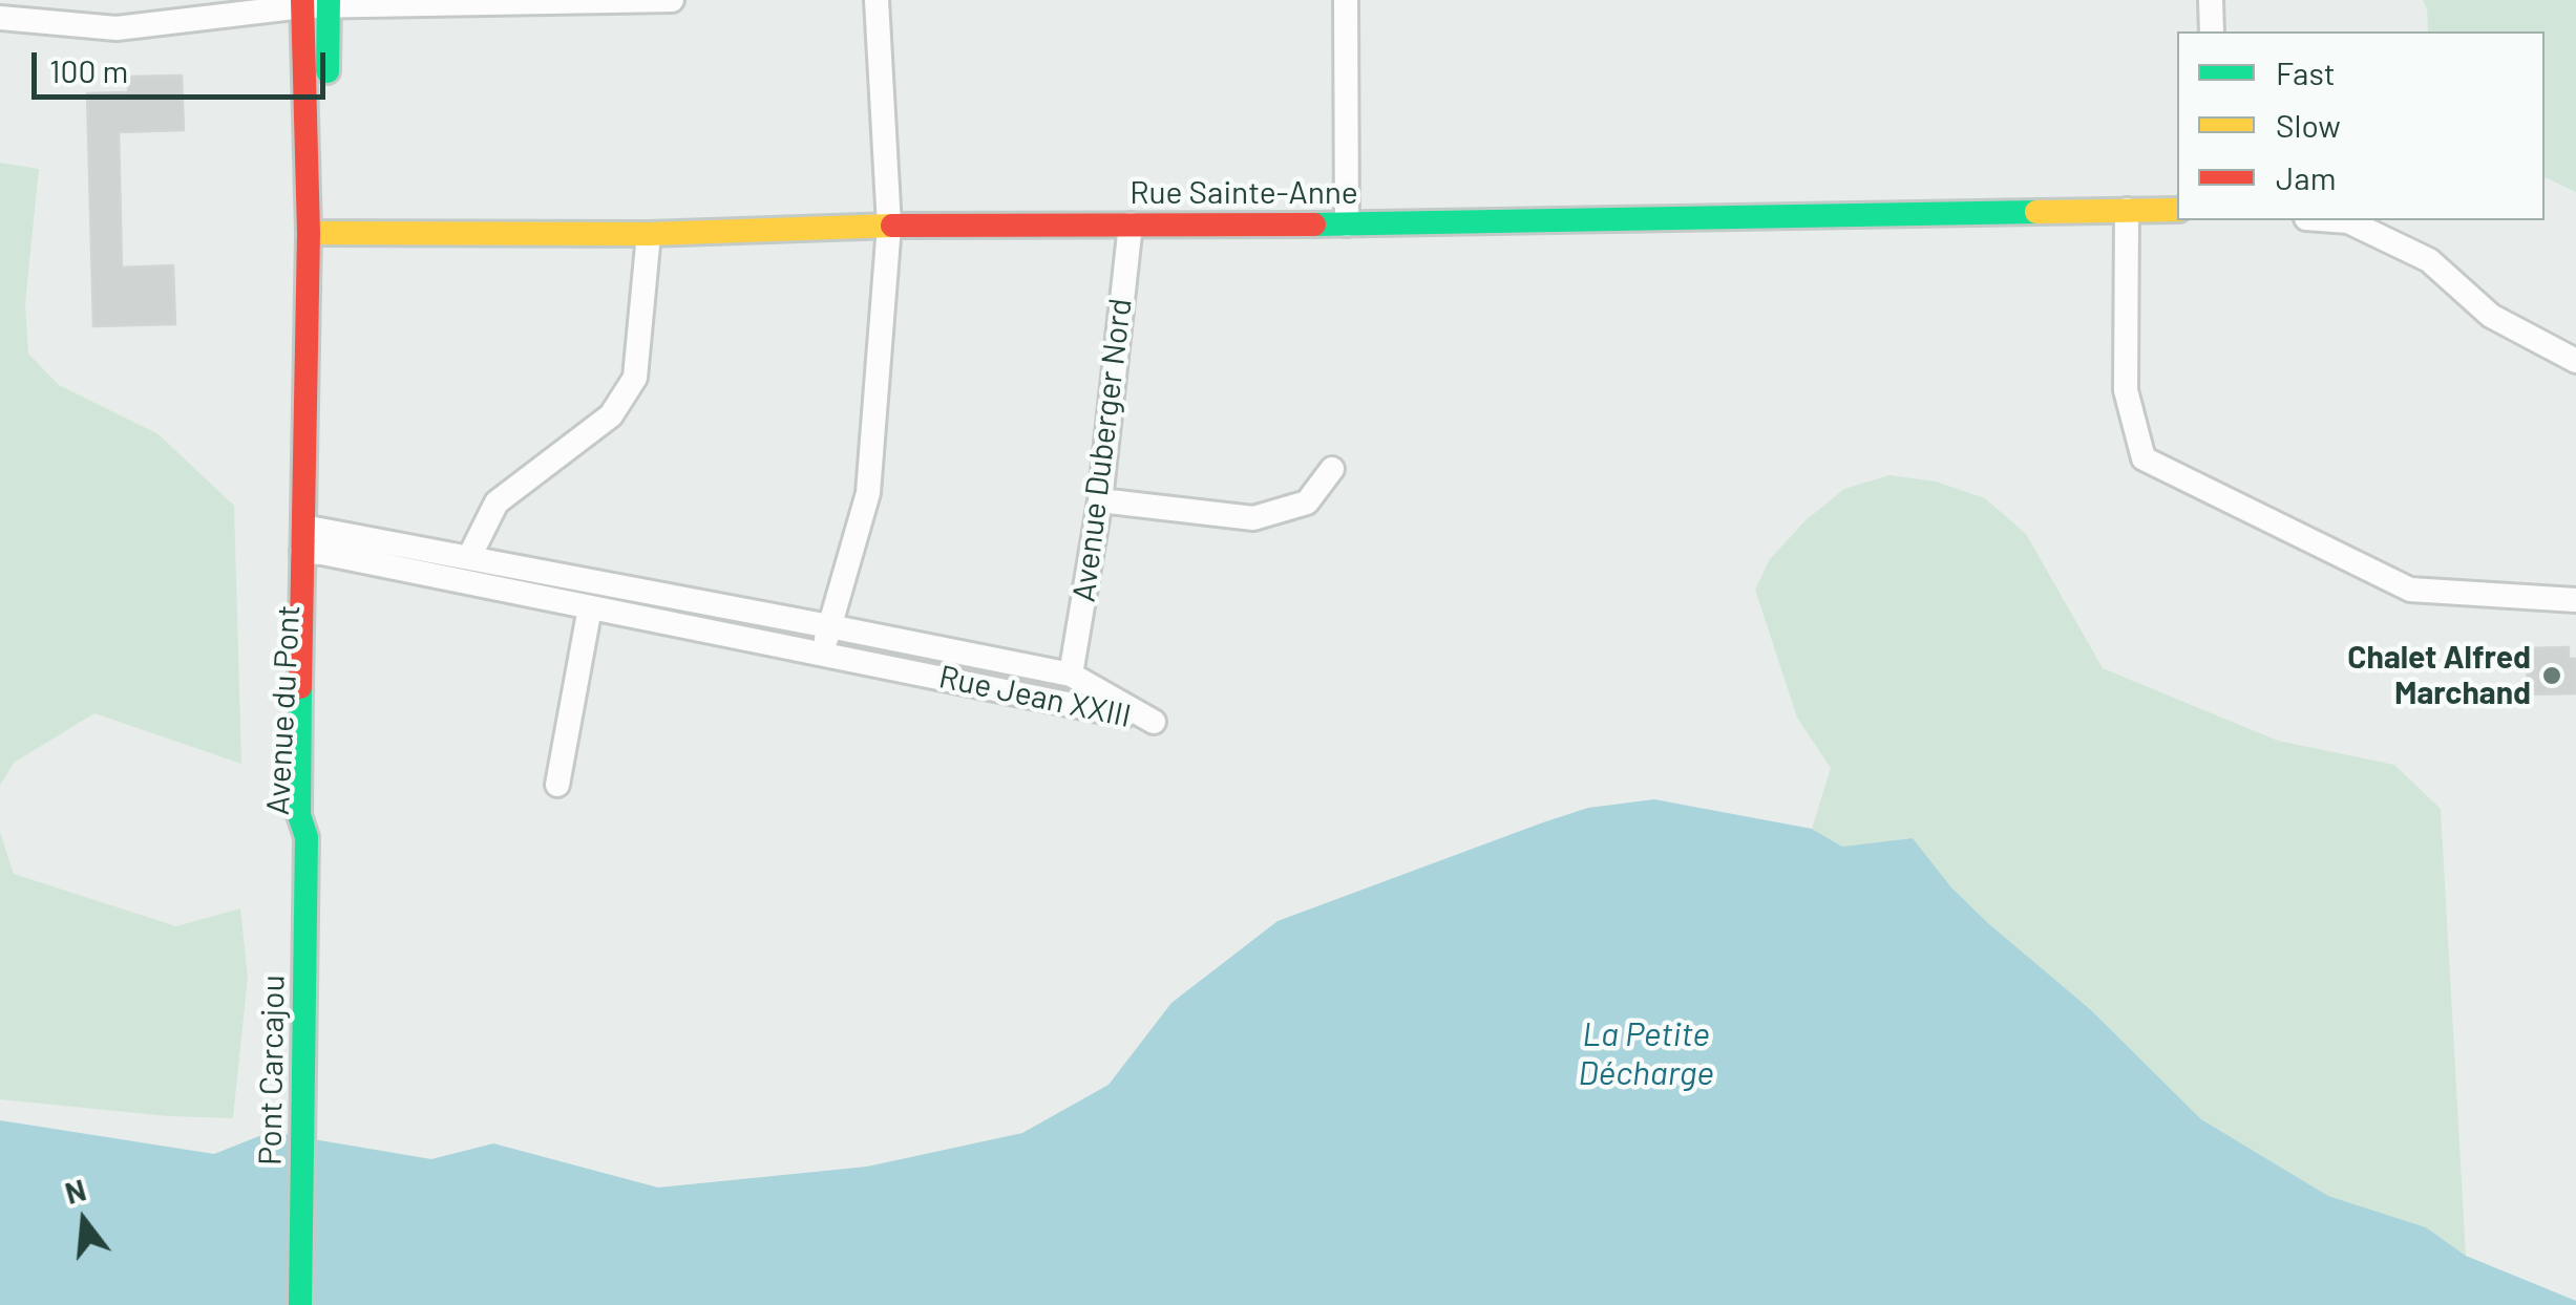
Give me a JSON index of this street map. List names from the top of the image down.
{
  "streets": {
    "street": [
      "Rue Sainte-Anne",
      "Avenue Duberger Nord",
      "Rue Jean XXIII",
      "Avenue du Pont",
      "Pont Carcajou"
    ]
  },
  "crossings": [
    ["Rue Sainte-Anne", "Avenue Duberger Nord"],
    ["Rue Sainte-Anne", "Avenue du Pont"],
    ["Avenue Duberger Nord", "Rue Jean XXIII"],
    ["Rue Jean XXIII", "Avenue du Pont"],
    ["Avenue du Pont", "Pont Carcajou"]
  ],
  "water": ["La Petite Décharge"],
  "places": ["Chalet Alfred Marchand"],
  "legend": ["Fast", "Slow", "Jam"],
  "scale_bar": "100 m",
  "north": "top"
}
